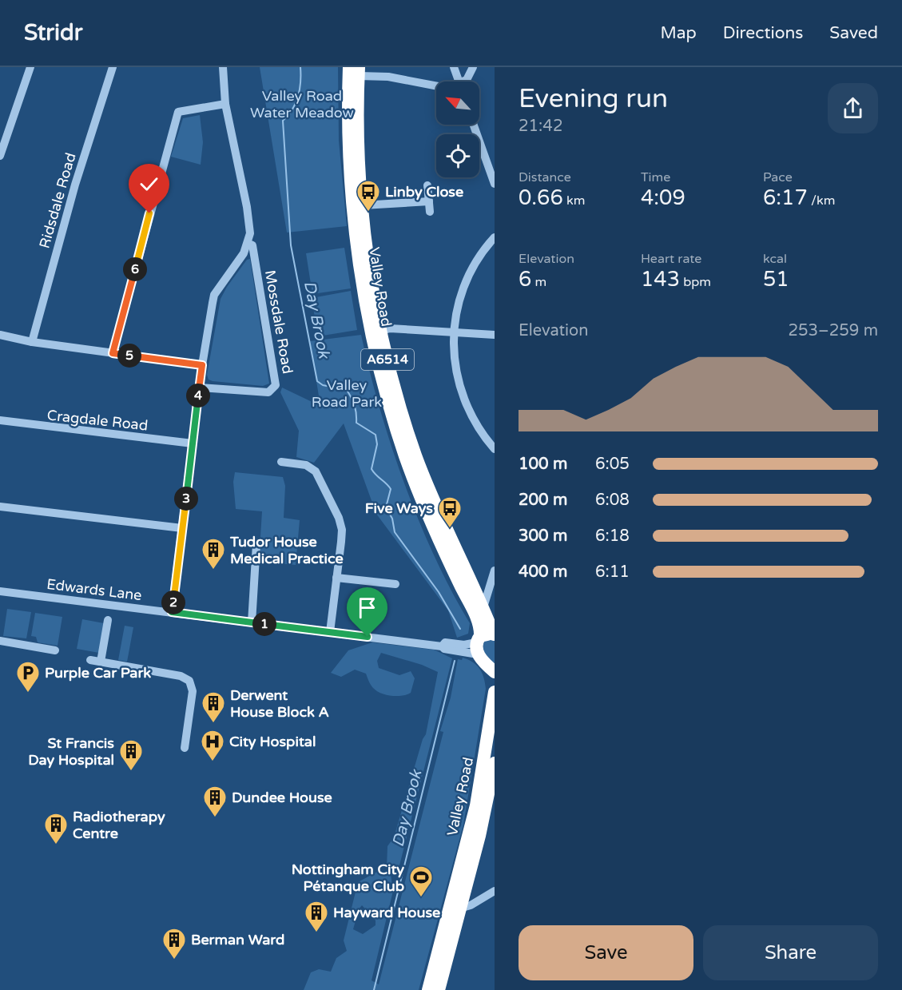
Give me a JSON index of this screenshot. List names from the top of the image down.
{
  "streets": {
    "highway": ["Valley Road", "A6514"],
    "street": [
      "Ridsdale Road",
      "Mossdale Road",
      "Cragdale Road",
      "Edwards Lane"
    ]
  },
  "crossings": [
    ["Valley Road", "A6514"],
    ["Valley Road", "Edwards Lane"],
    ["A6514", "Edwards Lane"]
  ],
  "water": ["Day Brook"],
  "parks": ["Valley Road Water Meadow", "Valley Road Park"],
  "places": {
    "bus stop": ["Linby Close", "Five Ways"],
    "building": [
      "Tudor House Medical Practice",
      "Derwent House Block A",
      "St Francis Day Hospital",
      "Dundee House",
      "Radiotherapy Centre",
      "Hayward House",
      "Berman Ward"
    ],
    "parking": ["Purple Car Park"],
    "hospital": ["City Hospital"],
    "sports": ["Nottingham City Pétanque Club"]
  },
  "north": "top left",
  "page": {
    "header": "Stridr",
    "nav": ["Map", "Directions", "Saved"],
    "heading": ["Evening run", "21:42"],
    "stats": [
      ["Distance", "0.66 km"],
      ["Time", "4:09"],
      ["Pace", "6:17 /km"],
      ["Elevation", "6 m"],
      ["Heart rate", "143 bpm"],
      ["kcal", "51"]
    ],
    "pins": [
      "6",
      "5",
      "4",
      "3",
      "2",
      "1"
    ],
    "chart": ["Elevation", "253–259 m"],
    "list": [
      {
        "name": "100 m",
        "note": "6:05"
      },
      {
        "name": "200 m",
        "note": "6:08"
      },
      {
        "name": "300 m",
        "note": "6:18"
      },
      {
        "name": "400 m",
        "note": "6:11"
      }
    ],
    "buttons": ["Save", "Share"]
  }
}
